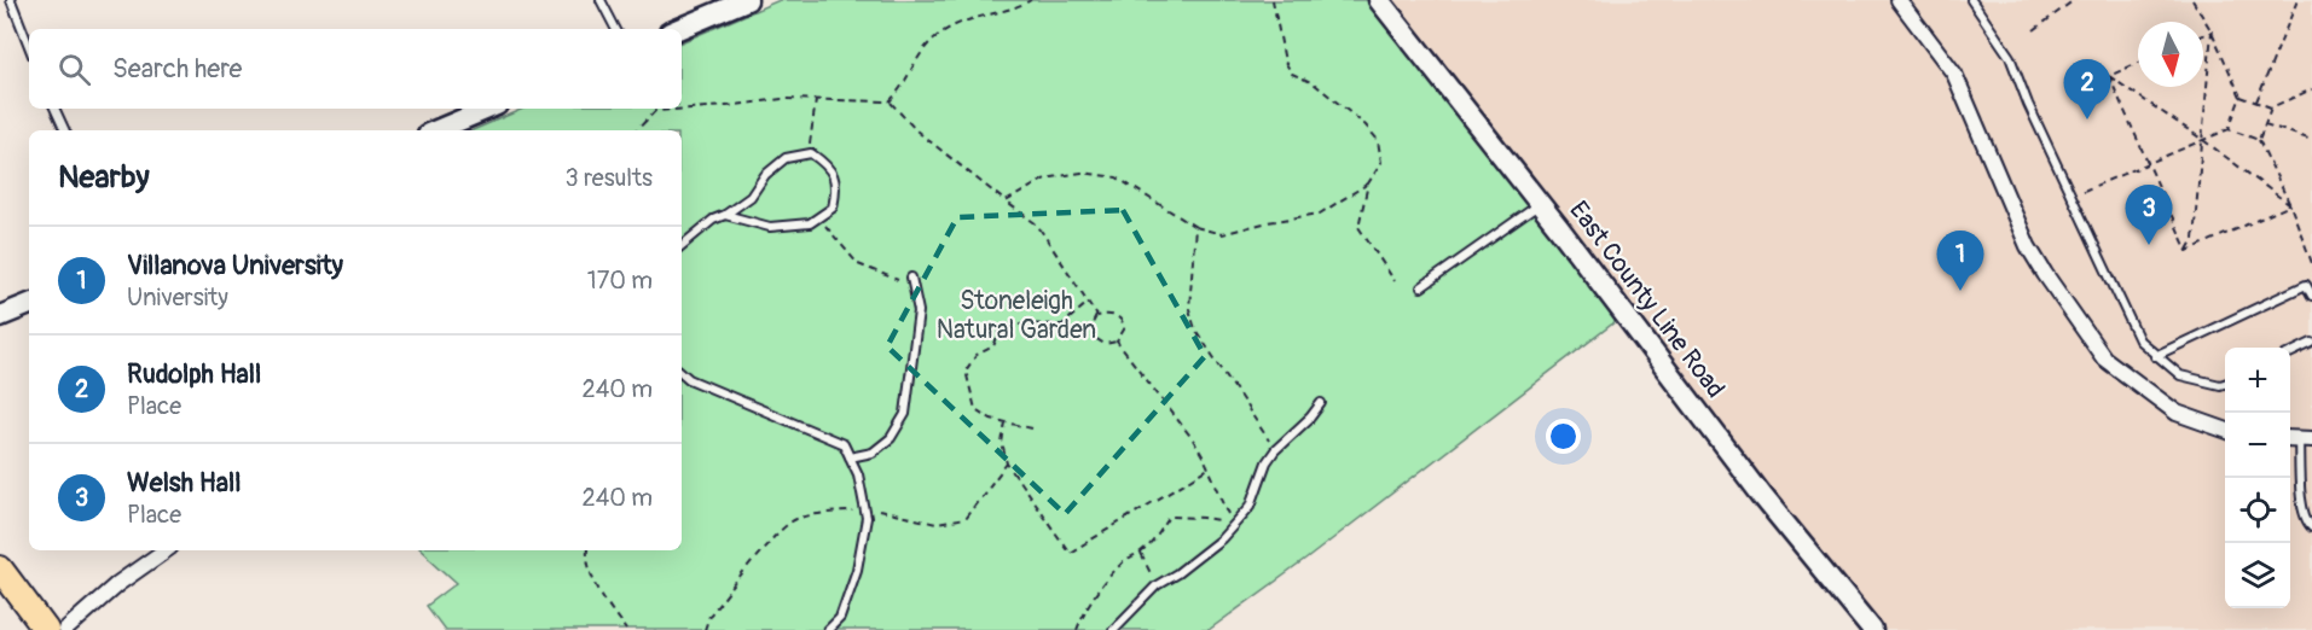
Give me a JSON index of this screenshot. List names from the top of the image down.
{
  "streets": {
    "street": ["East County Line Road"]
  },
  "parks": ["Stoneleigh Natural Garden"],
  "north": "bottom",
  "page": {
    "search": "Search here",
    "pins": ["2", "3", "1"],
    "heading": ["Nearby", "3 results"],
    "list": [
      {
        "mark": "1",
        "name": "Villanova University",
        "note": "University",
        "value": "170 m"
      },
      {
        "mark": "2",
        "name": "Rudolph Hall",
        "note": "Place",
        "value": "240 m"
      },
      {
        "mark": "3",
        "name": "Welsh Hall",
        "note": "Place",
        "value": "240 m"
      }
    ],
    "map_buttons": ["+", "−"]
  }
}
